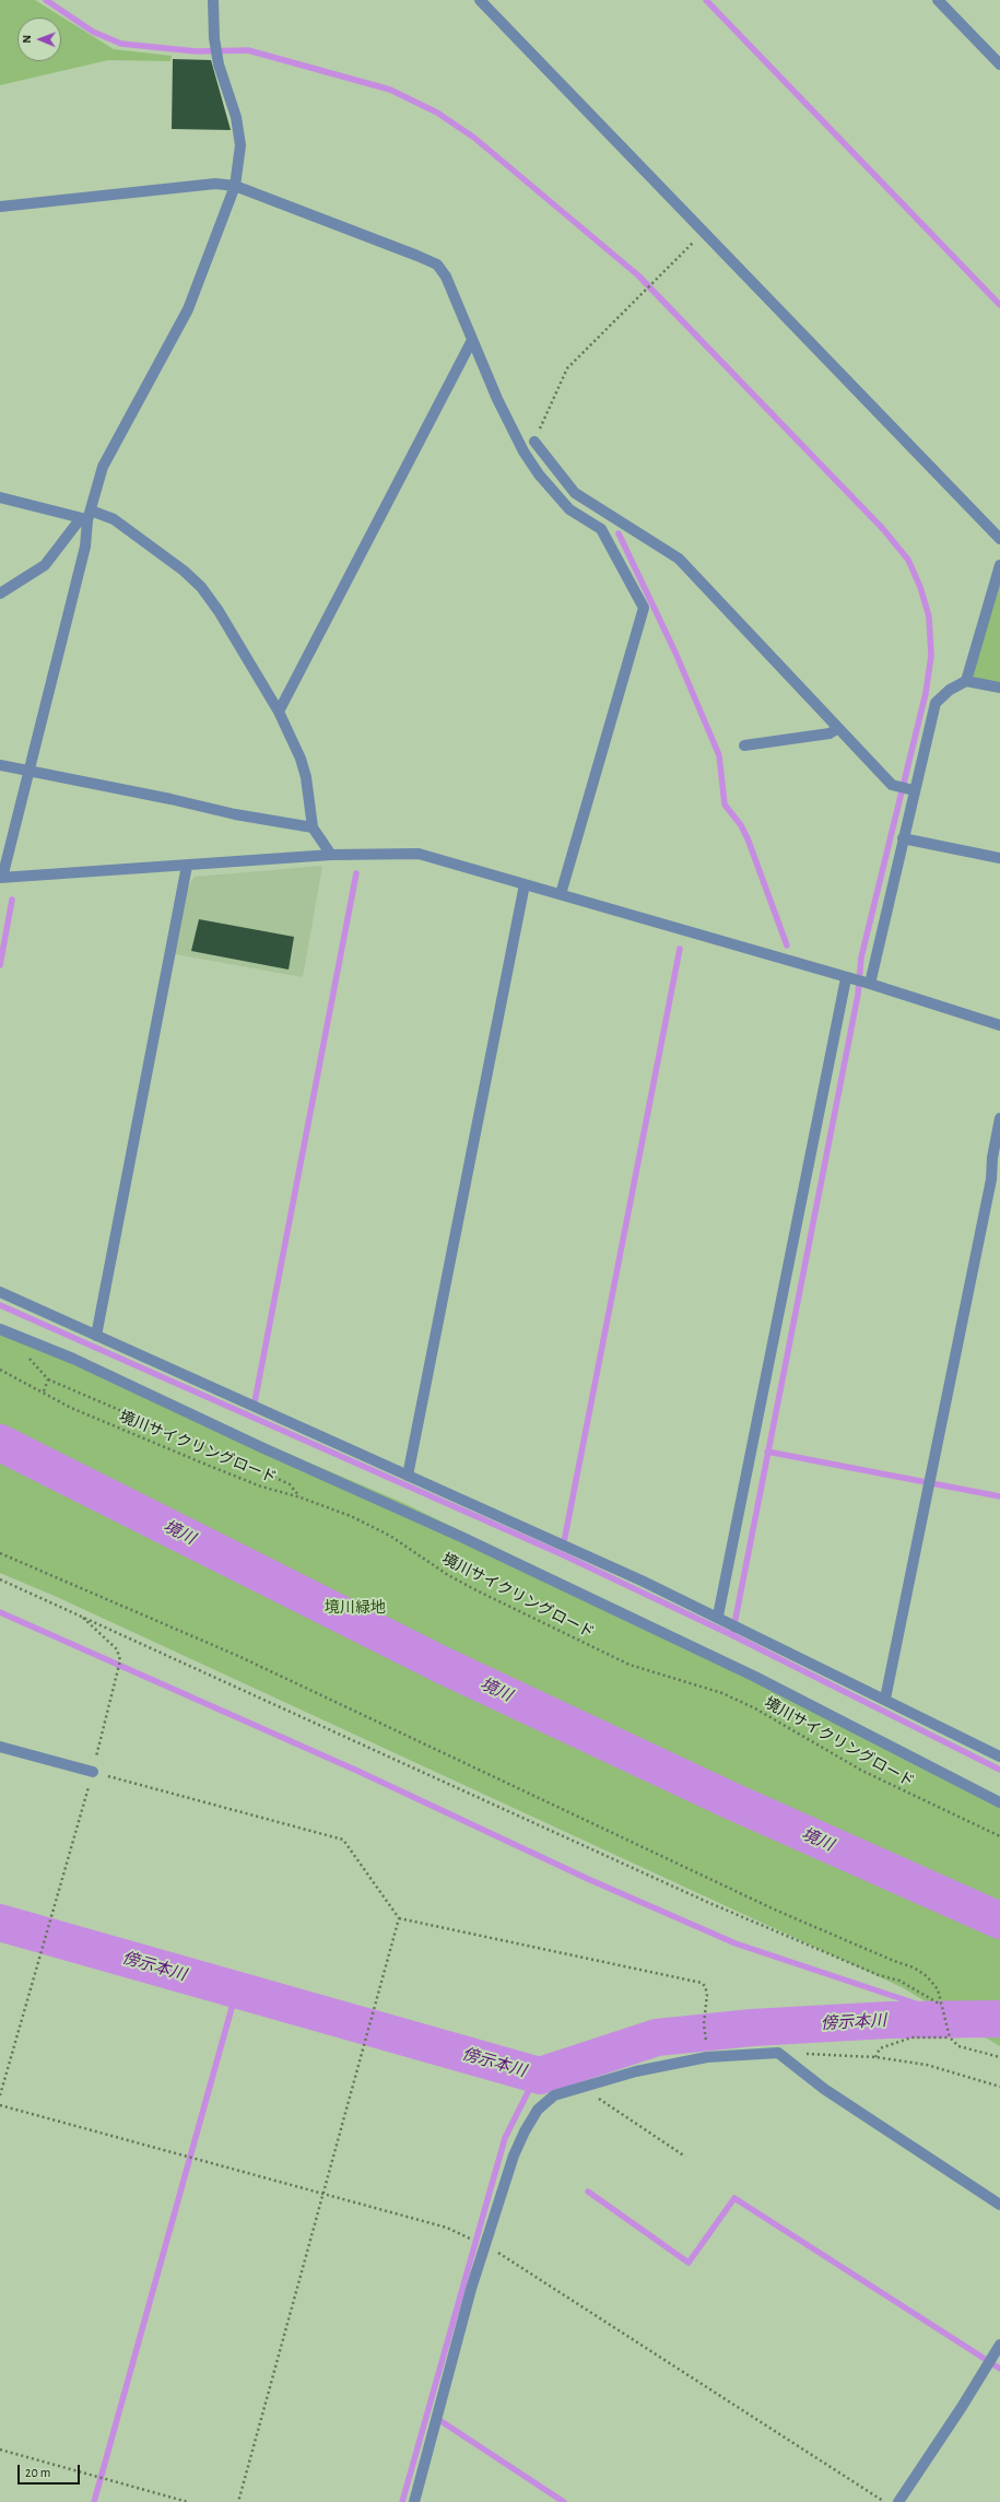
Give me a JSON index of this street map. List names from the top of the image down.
{
  "streets": {
    "path": ["境川サイクリングロード"]
  },
  "water": ["境川", "傍示本川"],
  "parks": ["境川緑地"],
  "scale_bar": "20 m",
  "north": "left"
}
